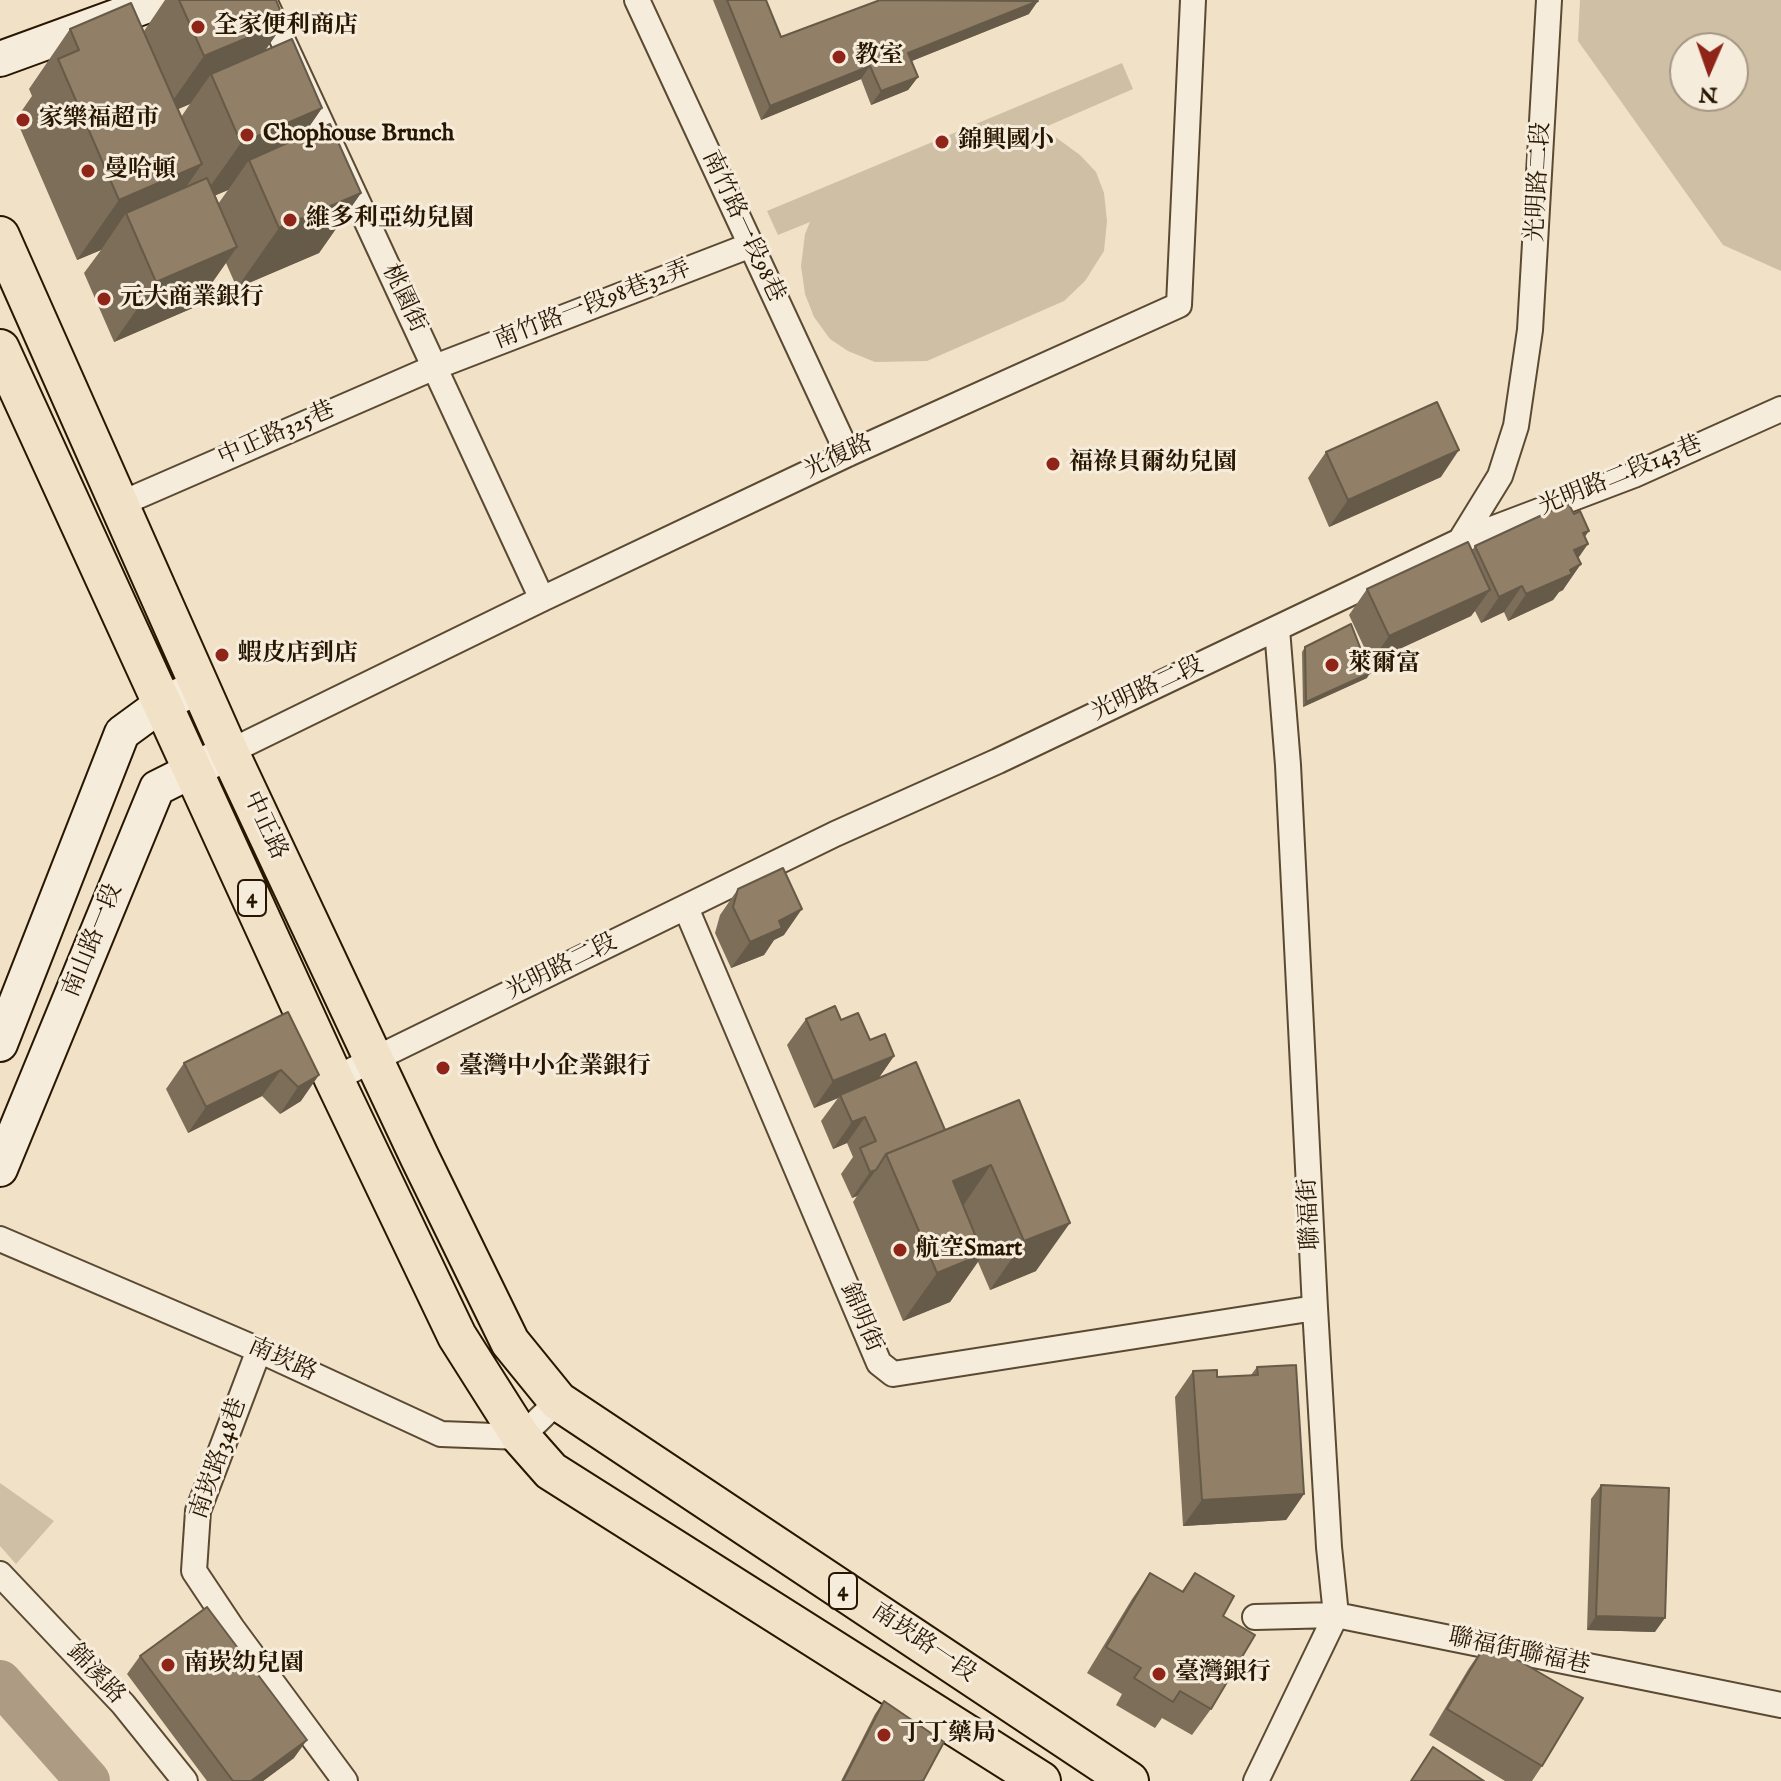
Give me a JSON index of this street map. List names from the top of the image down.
{
  "streets": {
    "main road": ["中正路", "4", "南崁路一段"],
    "street": [
      "光明路二段",
      "南竹路一段98巷",
      "桃園街",
      "南竹路一段98巷32弄",
      "中正路325巷",
      "光復路",
      "光明路二段143巷",
      "南山路一段",
      "聯福街",
      "錦明街",
      "南崁路",
      "南崁路348巷",
      "聯福街聯福巷",
      "錦溪路"
    ]
  },
  "crossings": [
    ["光明路二段", "光明路二段143巷"],
    ["光明路二段", "中正路"],
    ["光明路二段", "聯福街"],
    ["光明路二段", "錦明街"],
    ["南竹路一段98巷", "南竹路一段98巷32弄"],
    ["南竹路一段98巷", "光復路"],
    ["桃園街", "南竹路一段98巷32弄"],
    ["桃園街", "中正路325巷"],
    ["桃園街", "光復路"],
    ["南竹路一段98巷32弄", "中正路325巷"],
    ["中正路325巷", "中正路"],
    ["光復路", "中正路"],
    ["光復路", "南山路一段"],
    ["中正路", "4"],
    ["中正路", "南山路一段"],
    ["中正路", "南崁路"],
    ["中正路", "南崁路一段"],
    ["4", "南崁路"],
    ["聯福街", "錦明街"],
    ["聯福街", "聯福街聯福巷"],
    ["南崁路", "南崁路348巷"]
  ],
  "places": [
    "全家便利商店",
    "教室",
    "家樂福超市",
    "Chophouse Brunch",
    "錦興國小",
    "曼哈頓",
    "維多利亞幼兒園",
    "元大商業銀行",
    "福祿貝爾幼兒園",
    "蝦皮店到店",
    "萊爾富",
    "臺灣中小企業銀行",
    "航空Smart",
    "南崁幼兒園",
    "臺灣銀行",
    "丁丁藥局"
  ],
  "north": "bottom"
}
